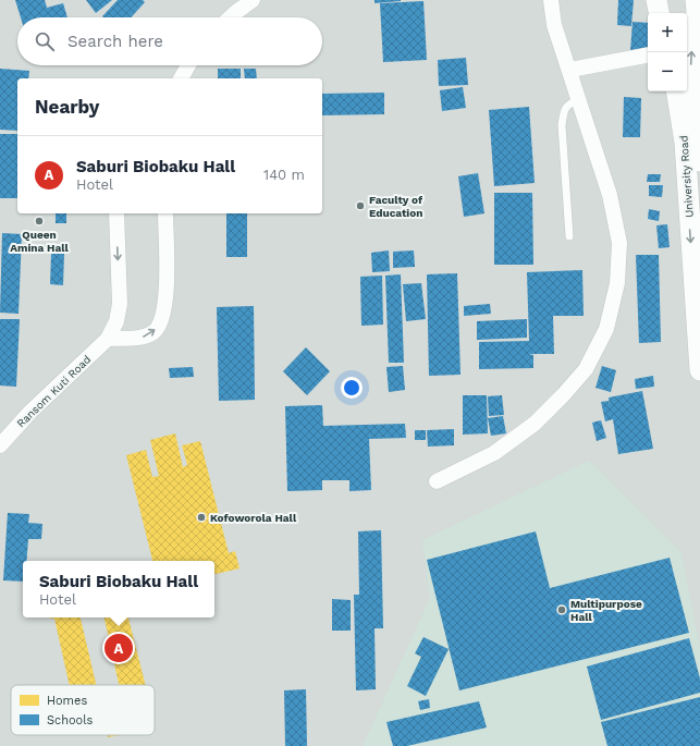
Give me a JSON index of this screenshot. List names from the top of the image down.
{
  "streets": {
    "main road": ["University Road"],
    "street": ["Ransom Kuti Road"]
  },
  "places": [
    "Faculty of Education",
    "Queen Amina Hall",
    "Kofoworola Hall",
    "Multipurpose Hall"
  ],
  "legend": ["Homes", "Schools"],
  "page": {
    "map_buttons": ["+", "−"],
    "search": "Search here",
    "heading": "Nearby",
    "list": [
      {
        "mark": "A",
        "name": "Saburi Biobaku Hall",
        "note": "Hotel",
        "value": "140 m"
      }
    ],
    "popup": ["Saburi Biobaku Hall", "Hotel"],
    "pins": "A"
  }
}
